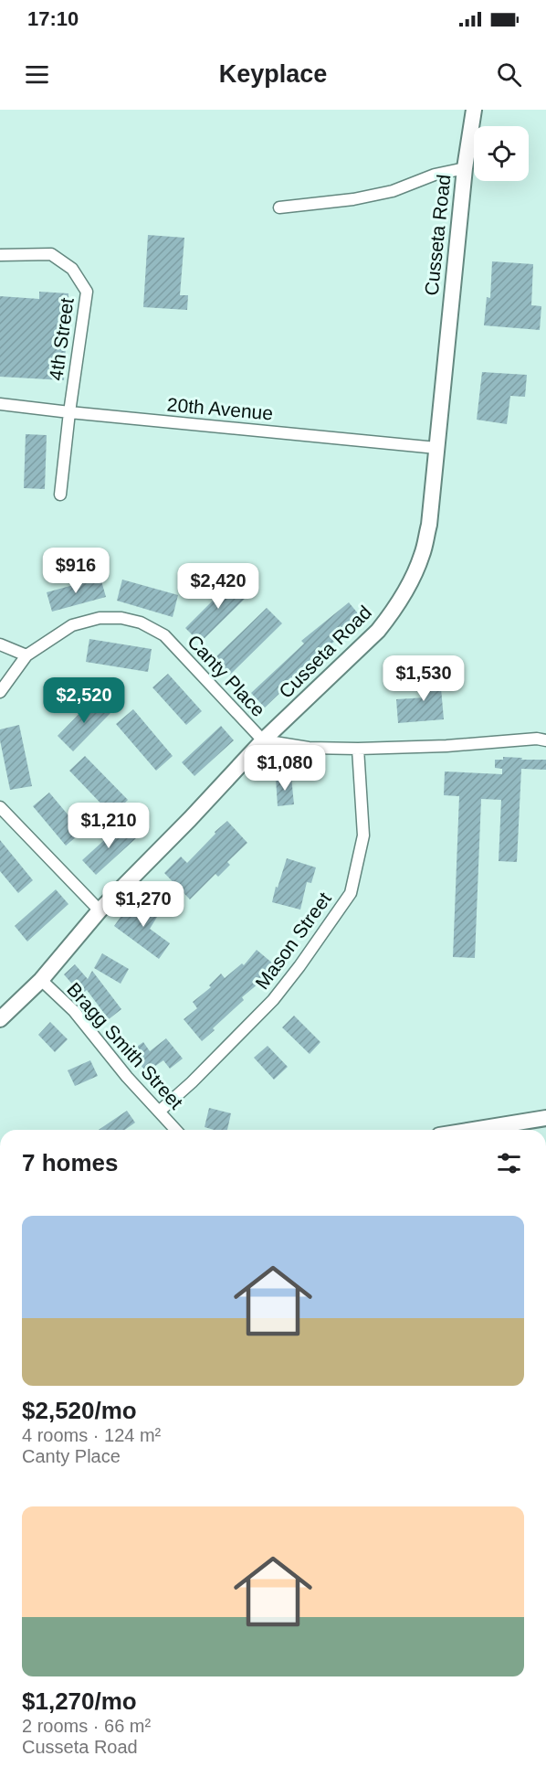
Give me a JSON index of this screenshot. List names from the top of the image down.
{
  "streets": {
    "street": [
      "Cusseta Road",
      "4th Street",
      "20th Avenue",
      "Canty Place",
      "Mason Street",
      "Bragg Smith Street"
    ]
  },
  "crossings": [
    ["Cusseta Road", "20th Avenue"],
    ["Cusseta Road", "Canty Place"],
    ["Cusseta Road", "Bragg Smith Street"],
    ["4th Street", "20th Avenue"],
    ["Mason Street", "Bragg Smith Street"]
  ],
  "page": {
    "status": "17:10",
    "header": "Keyplace",
    "price": [
      "$916",
      "$2,420",
      "$1,530",
      "$2,520",
      "$1,080",
      "$1,210",
      "$1,270"
    ],
    "heading": "7 homes",
    "list": [
      {
        "name": "$2,520/mo",
        "note": "4 rooms · 124 m² · Canty Place"
      },
      {
        "name": "$1,270/mo",
        "note": "2 rooms · 66 m² · Cusseta Road"
      }
    ]
  }
}
